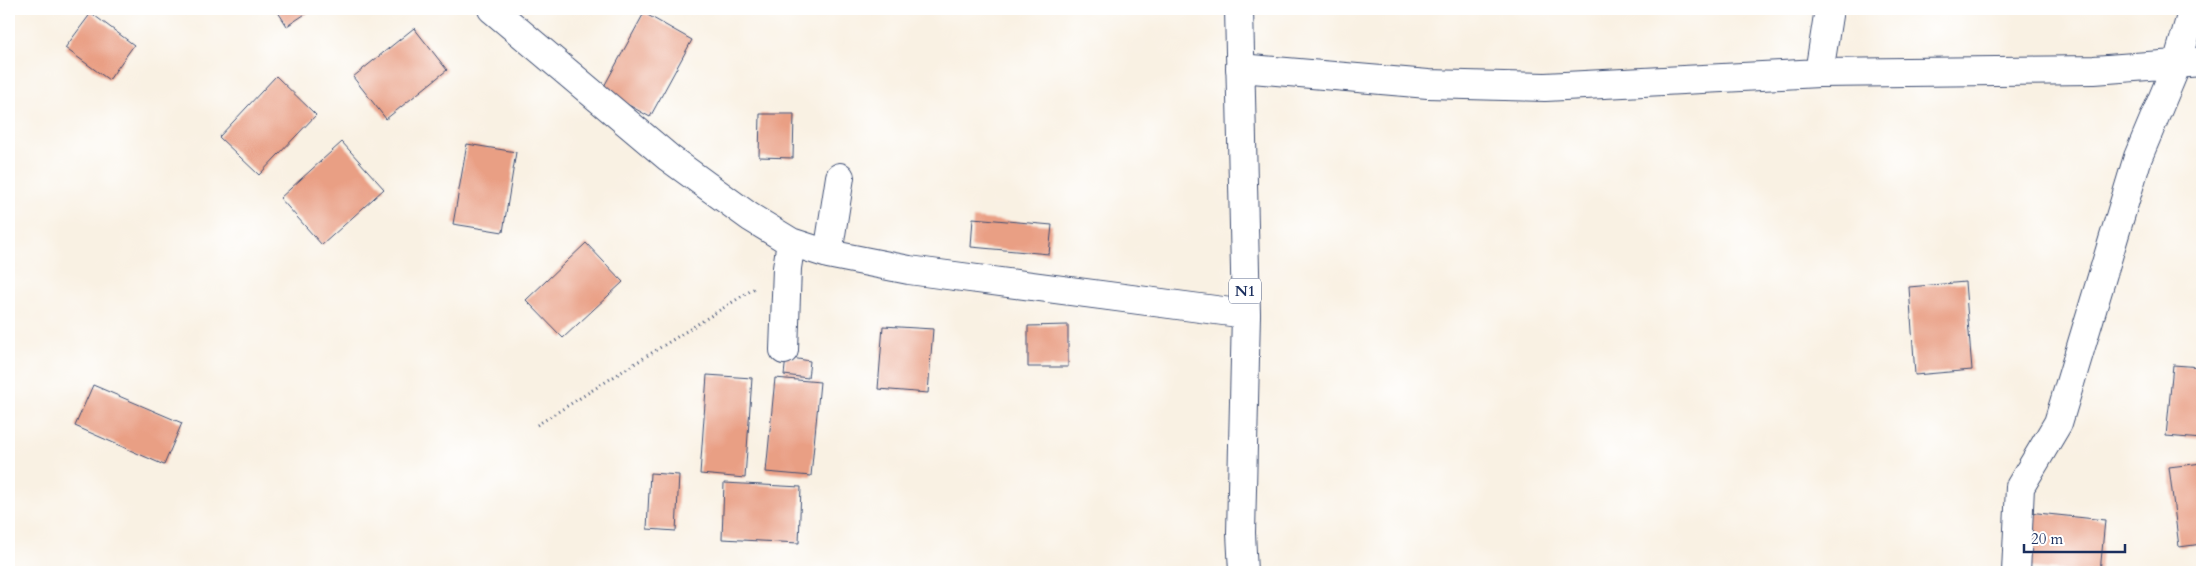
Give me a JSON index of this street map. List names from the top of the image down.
{
  "streets": {
    "street": ["N1"]
  },
  "scale_bar": "20 m"
}
